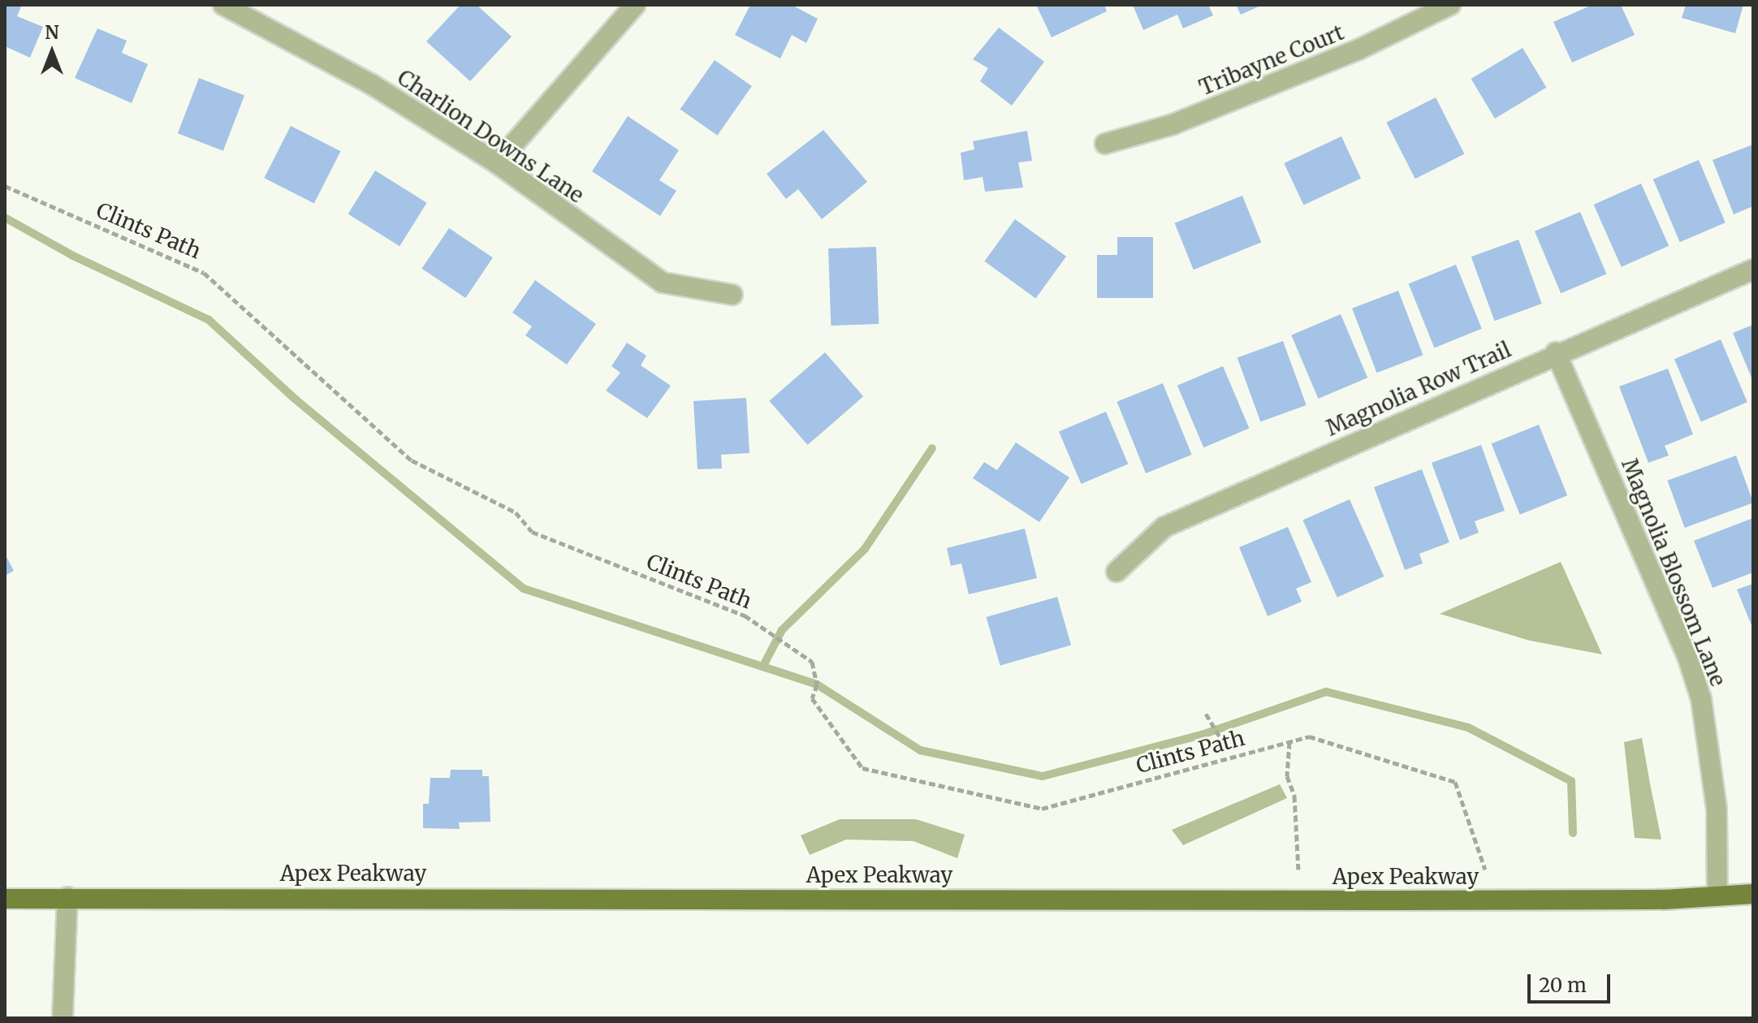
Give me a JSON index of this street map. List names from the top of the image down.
{
  "streets": {
    "main road": ["Apex Peakway"],
    "street": [
      "Tribayne Court",
      "Charlion Downs Lane",
      "Magnolia Row Trail",
      "Magnolia Blossom Lane"
    ],
    "path": ["Clints Path"]
  },
  "crossings": [
    ["Magnolia Row Trail", "Magnolia Blossom Lane"],
    ["Magnolia Blossom Lane", "Apex Peakway"]
  ],
  "scale_bar": "20 m",
  "north": "top"
}
